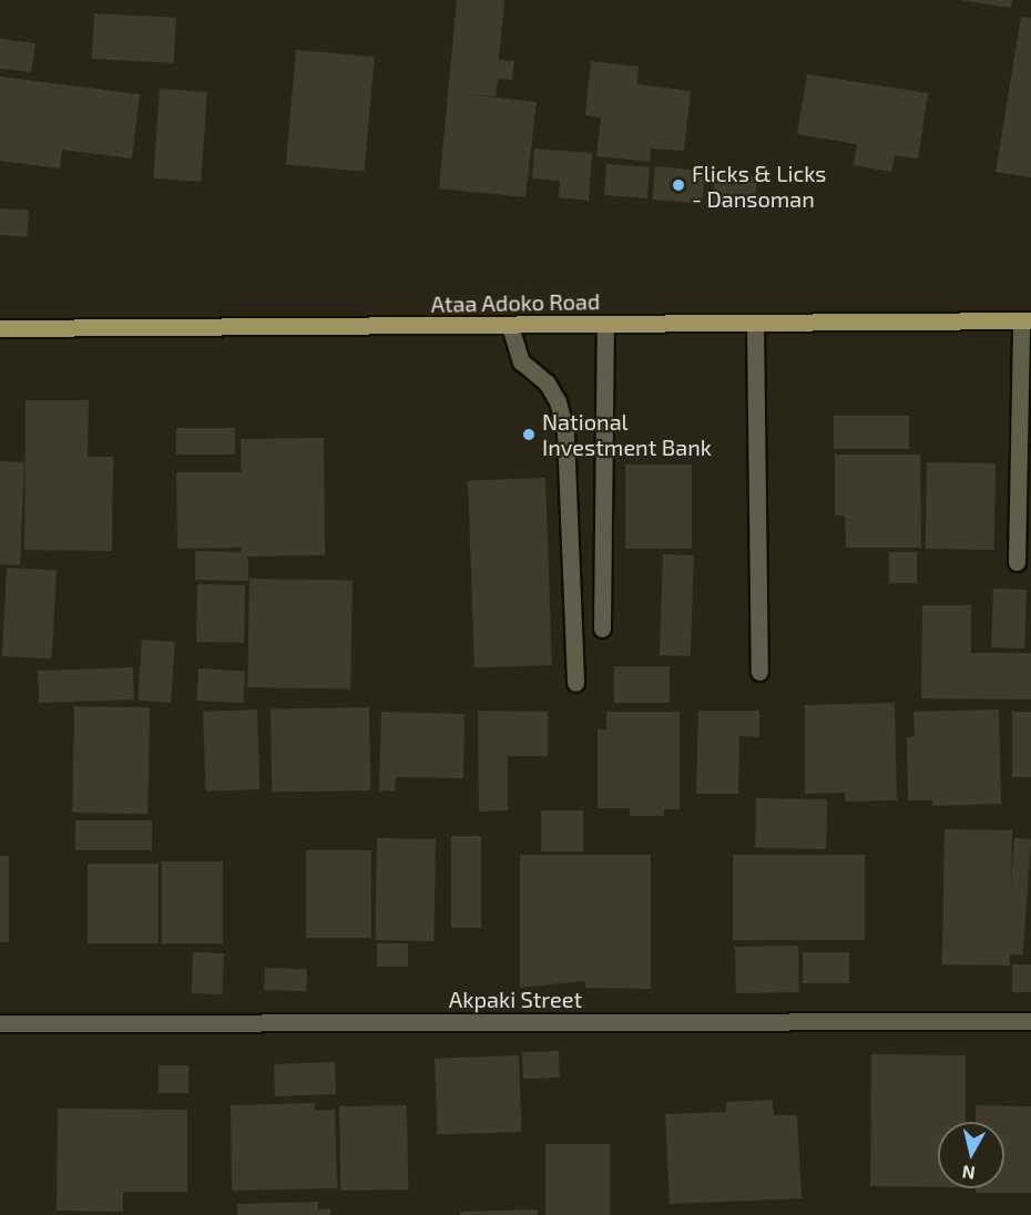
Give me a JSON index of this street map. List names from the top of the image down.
{
  "streets": {
    "main road": ["Ataa Adoko Road"],
    "street": ["Akpaki Street"]
  },
  "places": ["Flicks & Licks - Dansoman", "National Investment Bank"],
  "north": "bottom"
}
